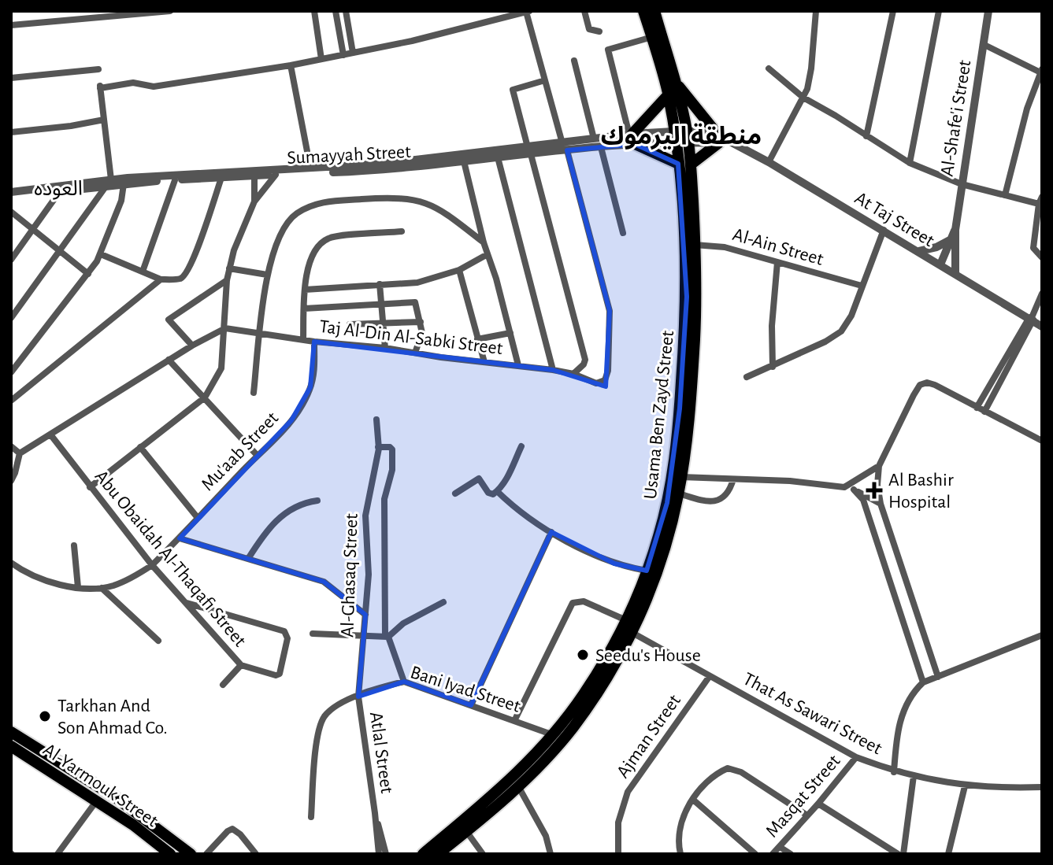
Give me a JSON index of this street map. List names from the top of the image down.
{
  "streets": {
    "highway": ["Usama Ben Zayd Street", "Al-Yarmouk Street"],
    "street": [
      "Al-Shafe'i Street",
      "Sumayyah Street",
      "At Taj Street",
      "Al-Ain Street",
      "Taj Al-Din Al-Sabki Street",
      "Mu'aab Street",
      "Abu Obaidah Al-Thaqafi Street",
      "Al-Ghasaq Street",
      "Bani Iyad Street",
      "That As Sawari Street",
      "Ajman Street",
      "Atlal Street",
      "Masqat Street"
    ]
  },
  "crossings": [
    ["Al-Shafe'i Street", "At Taj Street"],
    ["Sumayyah Street", "At Taj Street"],
    ["Sumayyah Street", "Taj Al-Din Al-Sabki Street"],
    ["Sumayyah Street", "Usama Ben Zayd Street"],
    ["Al-Ain Street", "Usama Ben Zayd Street"],
    ["Taj Al-Din Al-Sabki Street", "Mu'aab Street"],
    ["Usama Ben Zayd Street", "Bani Iyad Street"],
    ["Usama Ben Zayd Street", "That As Sawari Street"],
    ["Mu'aab Street", "Abu Obaidah Al-Thaqafi Street"],
    ["Al-Ghasaq Street", "Bani Iyad Street"],
    ["Al-Ghasaq Street", "Atlal Street"],
    ["Bani Iyad Street", "Atlal Street"],
    ["That As Sawari Street", "Ajman Street"],
    ["That As Sawari Street", "Masqat Street"]
  ],
  "districts": ["منطقة اليرموك", "العوده"],
  "places": {
    "health": ["Al Bashir Hospital"],
    "other": ["Seedu's House", "Tarkhan And Son Ahmad Co."]
  }
}
